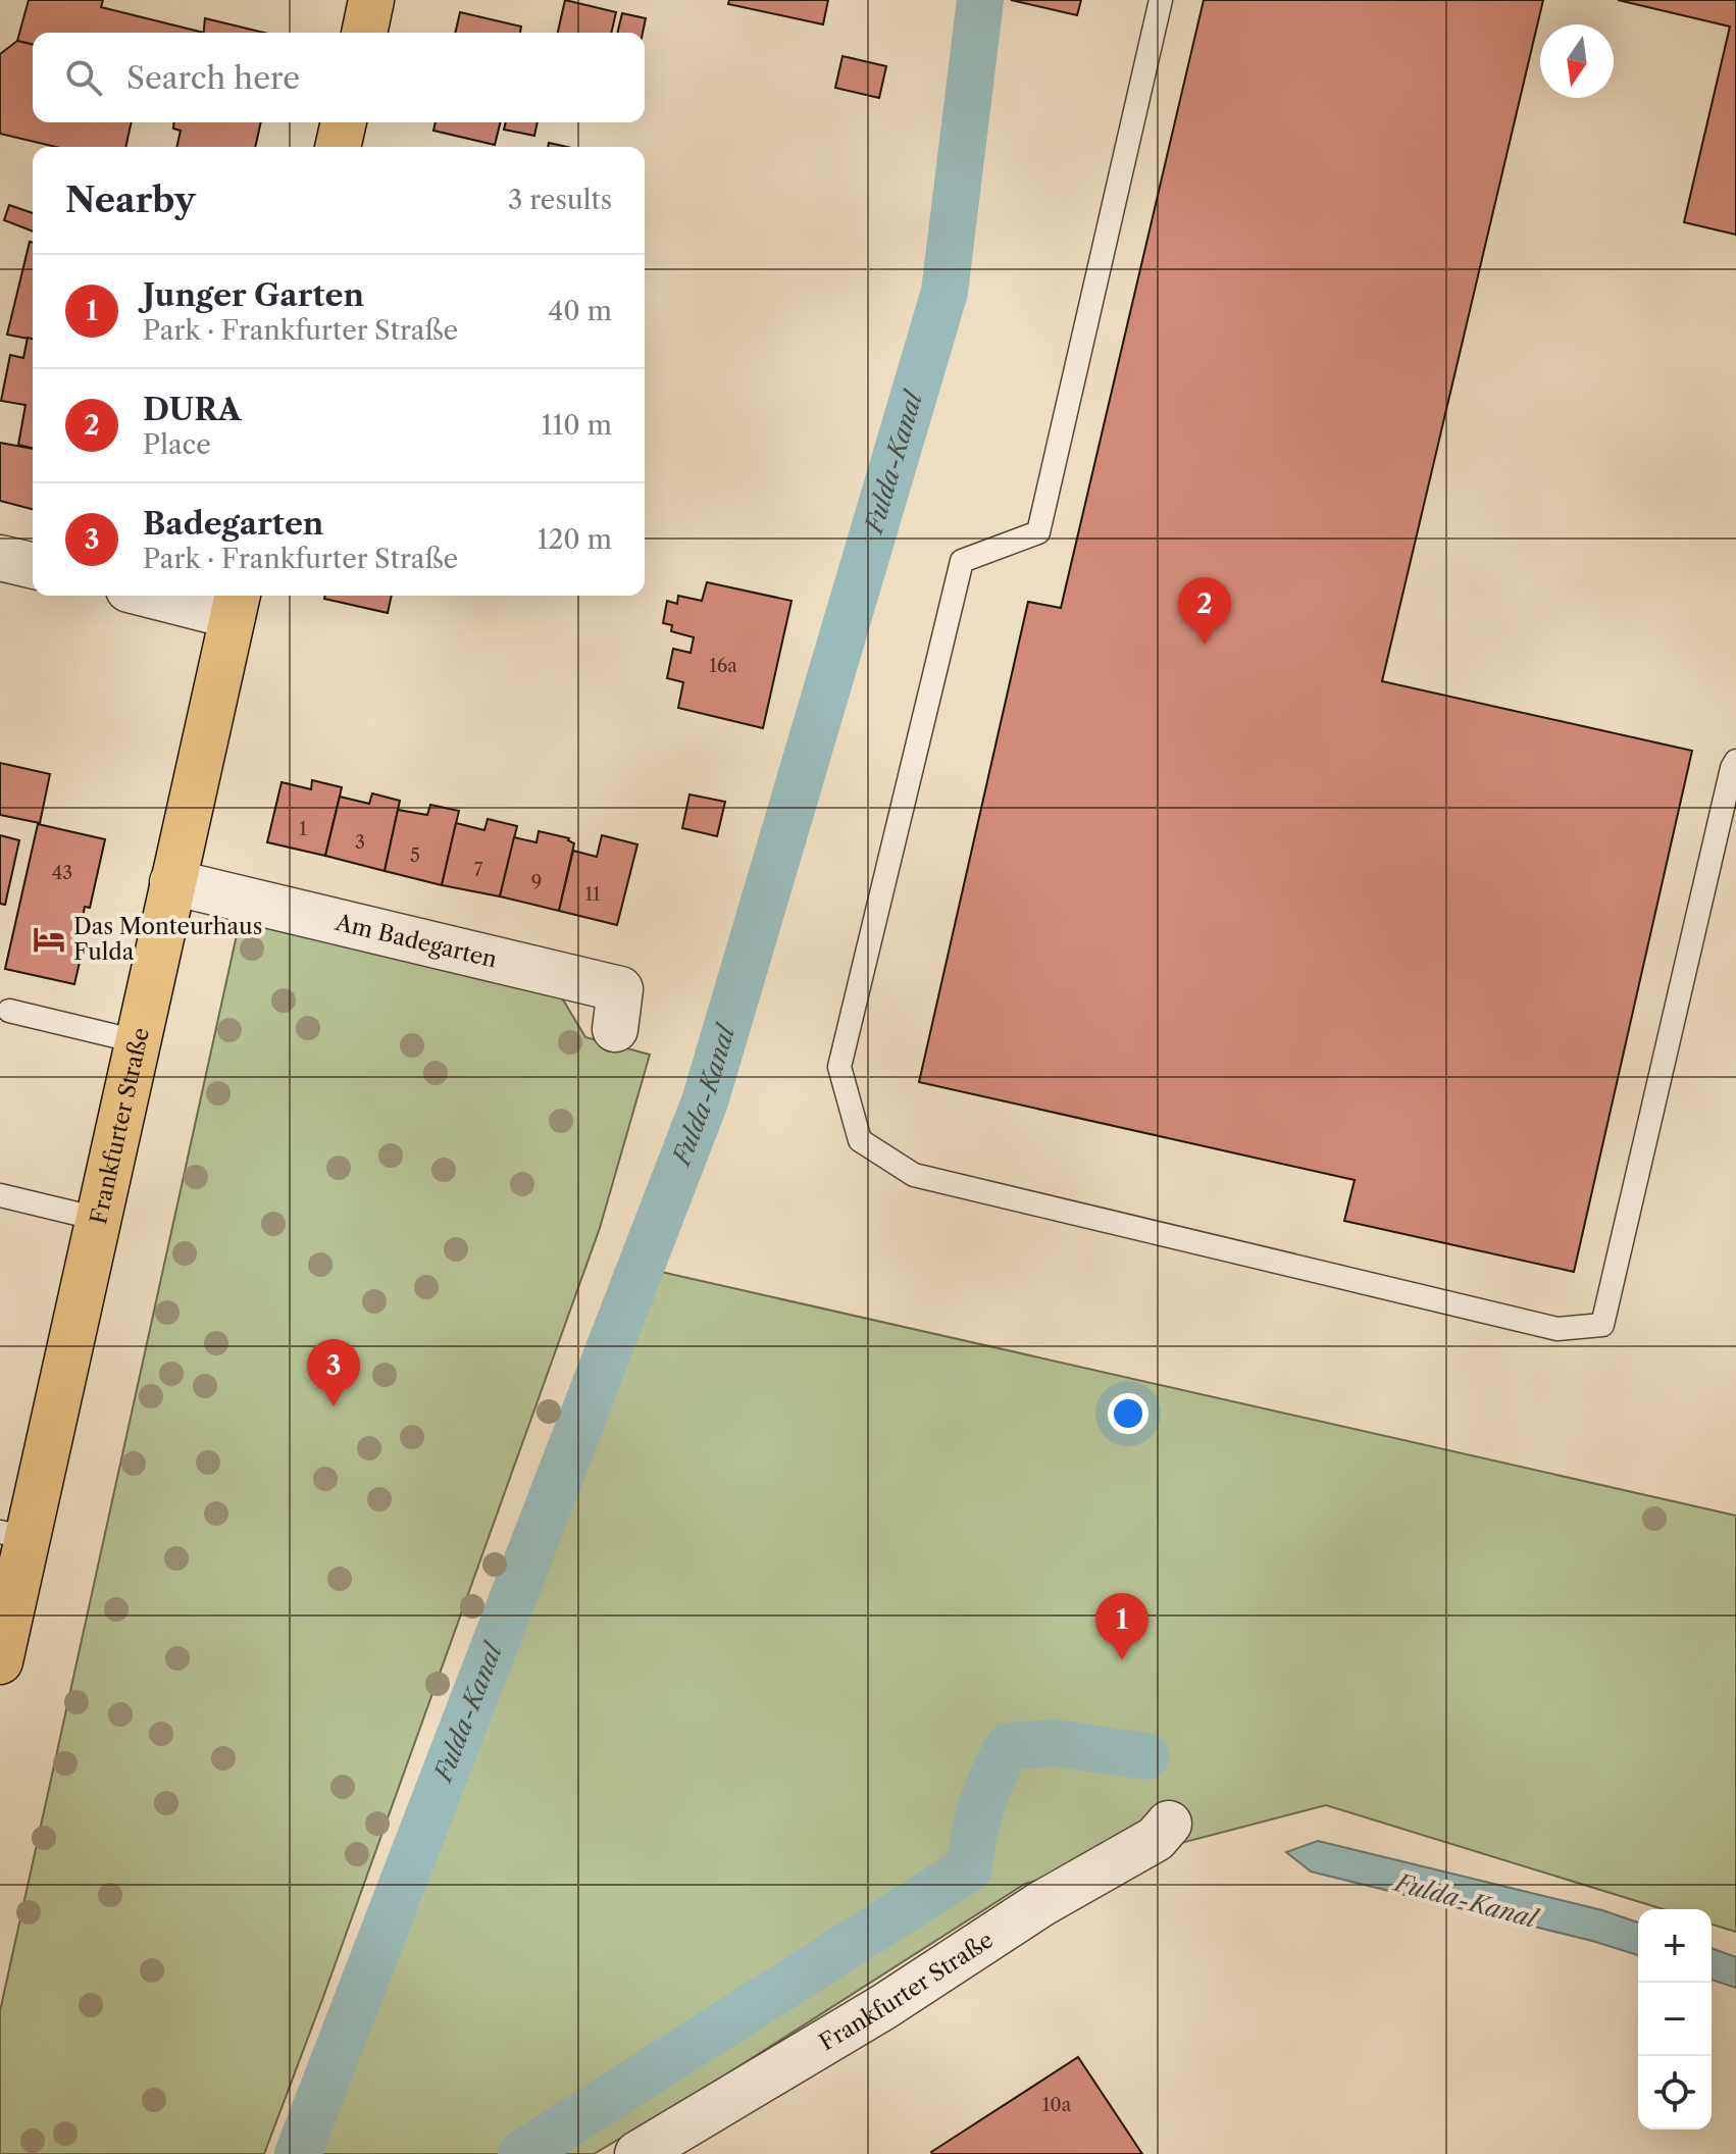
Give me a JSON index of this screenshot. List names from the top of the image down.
{
  "streets": {
    "main road": ["Frankfurter Straße"],
    "street": ["Am Badegarten"]
  },
  "crossings": [
    ["Am Badegarten", "Frankfurter Straße"]
  ],
  "water": ["Fulda-Kanal"],
  "places": {
    "hotel": ["Das Monteurhaus Fulda"]
  },
  "house_numbers": [
    "16a",
    "1",
    "3",
    "5",
    "7",
    "43",
    "9",
    "11",
    "10a"
  ],
  "north": "bottom",
  "page": {
    "search": "Search here",
    "heading": ["Nearby", "3 results"],
    "list": [
      {
        "mark": "1",
        "name": "Junger Garten",
        "note": "Park · Frankfurter Straße",
        "value": "40 m"
      },
      {
        "mark": "2",
        "name": "DURA",
        "note": "Place",
        "value": "110 m"
      },
      {
        "mark": "3",
        "name": "Badegarten",
        "note": "Park · Frankfurter Straße",
        "value": "120 m"
      }
    ],
    "pins": ["2", "3", "1"],
    "map_buttons": ["+", "−"]
  }
}
